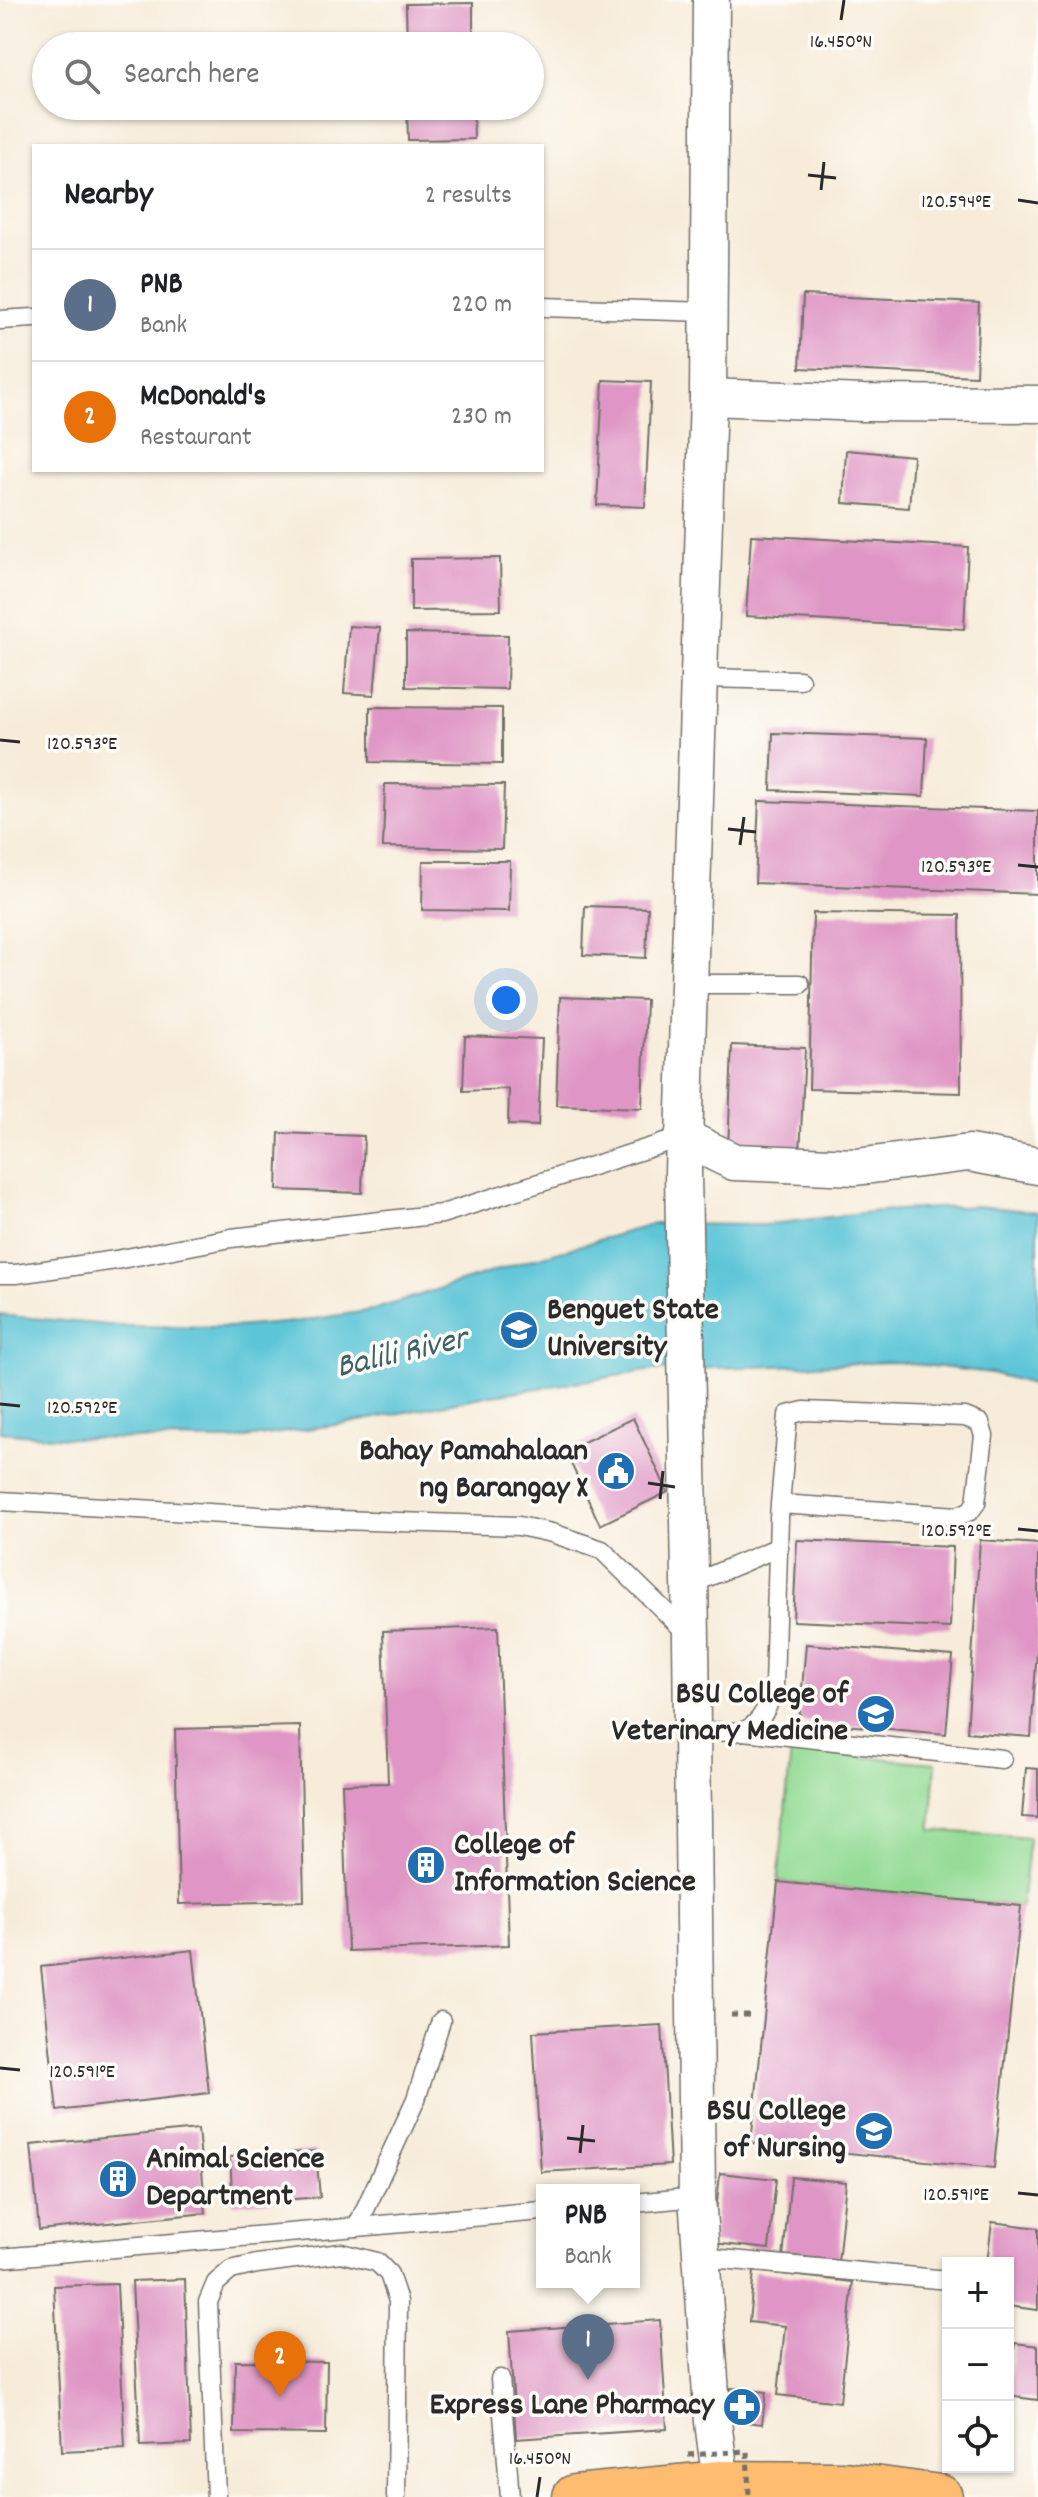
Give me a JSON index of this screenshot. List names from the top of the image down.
{
  "water": ["Balili River"],
  "places": {
    "school or university": ["Benguet State University", "BSU College of Veterinary Medicine", "BSU College of Nursing"],
    "public building": ["Bahay Pamahalaan ng Barangay X"],
    "building": ["College of Information Science", "Animal Science Department"],
    "pharmacy": ["Express Lane Pharmacy"]
  },
  "page": {
    "search": "Search here",
    "heading": ["Nearby", "2 results"],
    "list": [
      {
        "mark": "1",
        "name": "PNB",
        "note": "Bank",
        "value": "220 m"
      },
      {
        "mark": "2",
        "name": "McDonald's",
        "note": "Restaurant",
        "value": "230 m"
      }
    ],
    "popup": ["PNB", "Bank"],
    "map_buttons": ["+", "−"],
    "pins": ["1", "2"]
  },
  "coordinates": [
    "16.450°N",
    "120.594°E",
    "120.593°E",
    "120.592°E",
    "120.591°E"
  ]
}
